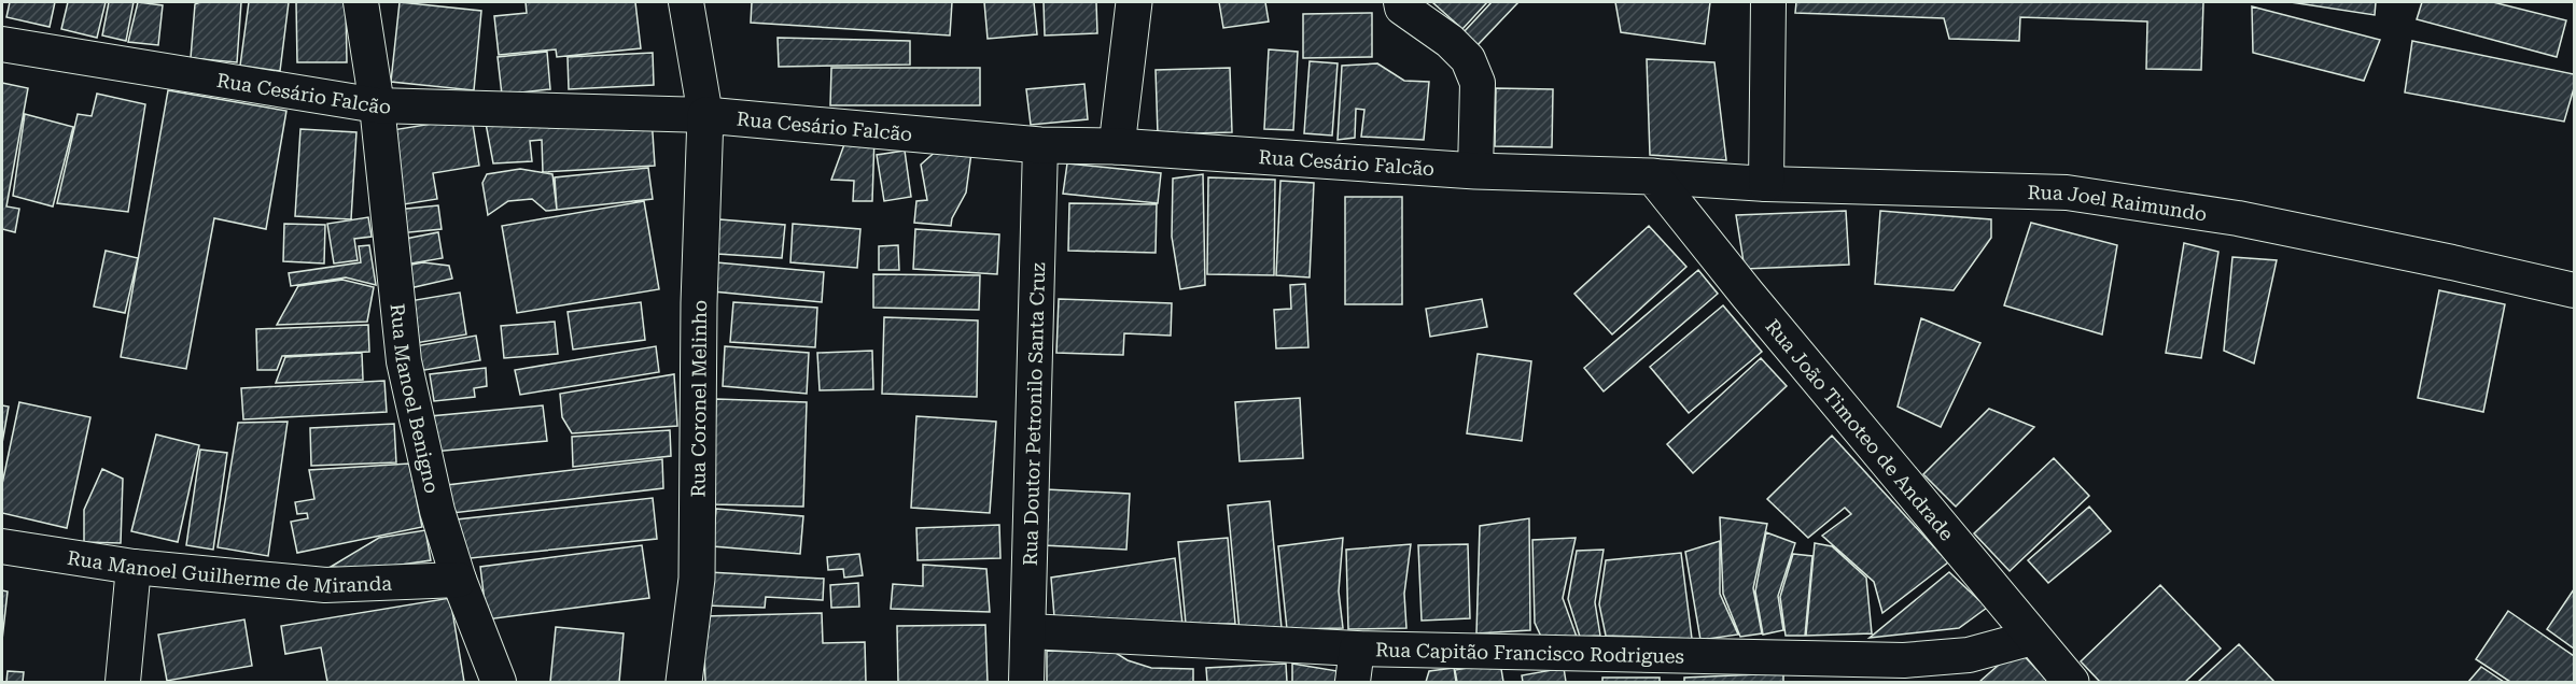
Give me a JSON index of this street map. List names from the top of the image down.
{
  "streets": {
    "main road": ["Rua Cesário Falcão", "Rua Coronel Melinho", "Rua João Timoteo de Andrade"],
    "street": [
      "Rua Joel Raimundo",
      "Rua Manoel Benigno",
      "Rua Doutor Petronilo Santa Cruz",
      "Rua Manoel Guilherme de Miranda",
      "Rua Capitão Francisco Rodrigues"
    ]
  },
  "crossings": [
    ["Rua Cesário Falcão", "Rua Joel Raimundo"],
    ["Rua Cesário Falcão", "Rua Manoel Benigno"],
    ["Rua Cesário Falcão", "Rua Coronel Melinho"],
    ["Rua Cesário Falcão", "Rua Doutor Petronilo Santa Cruz"],
    ["Rua Cesário Falcão", "Rua João Timoteo de Andrade"],
    ["Rua Joel Raimundo", "Rua João Timoteo de Andrade"],
    ["Rua Manoel Benigno", "Rua Manoel Guilherme de Miranda"],
    ["Rua Doutor Petronilo Santa Cruz", "Rua Capitão Francisco Rodrigues"],
    ["Rua João Timoteo de Andrade", "Rua Capitão Francisco Rodrigues"]
  ]
}
